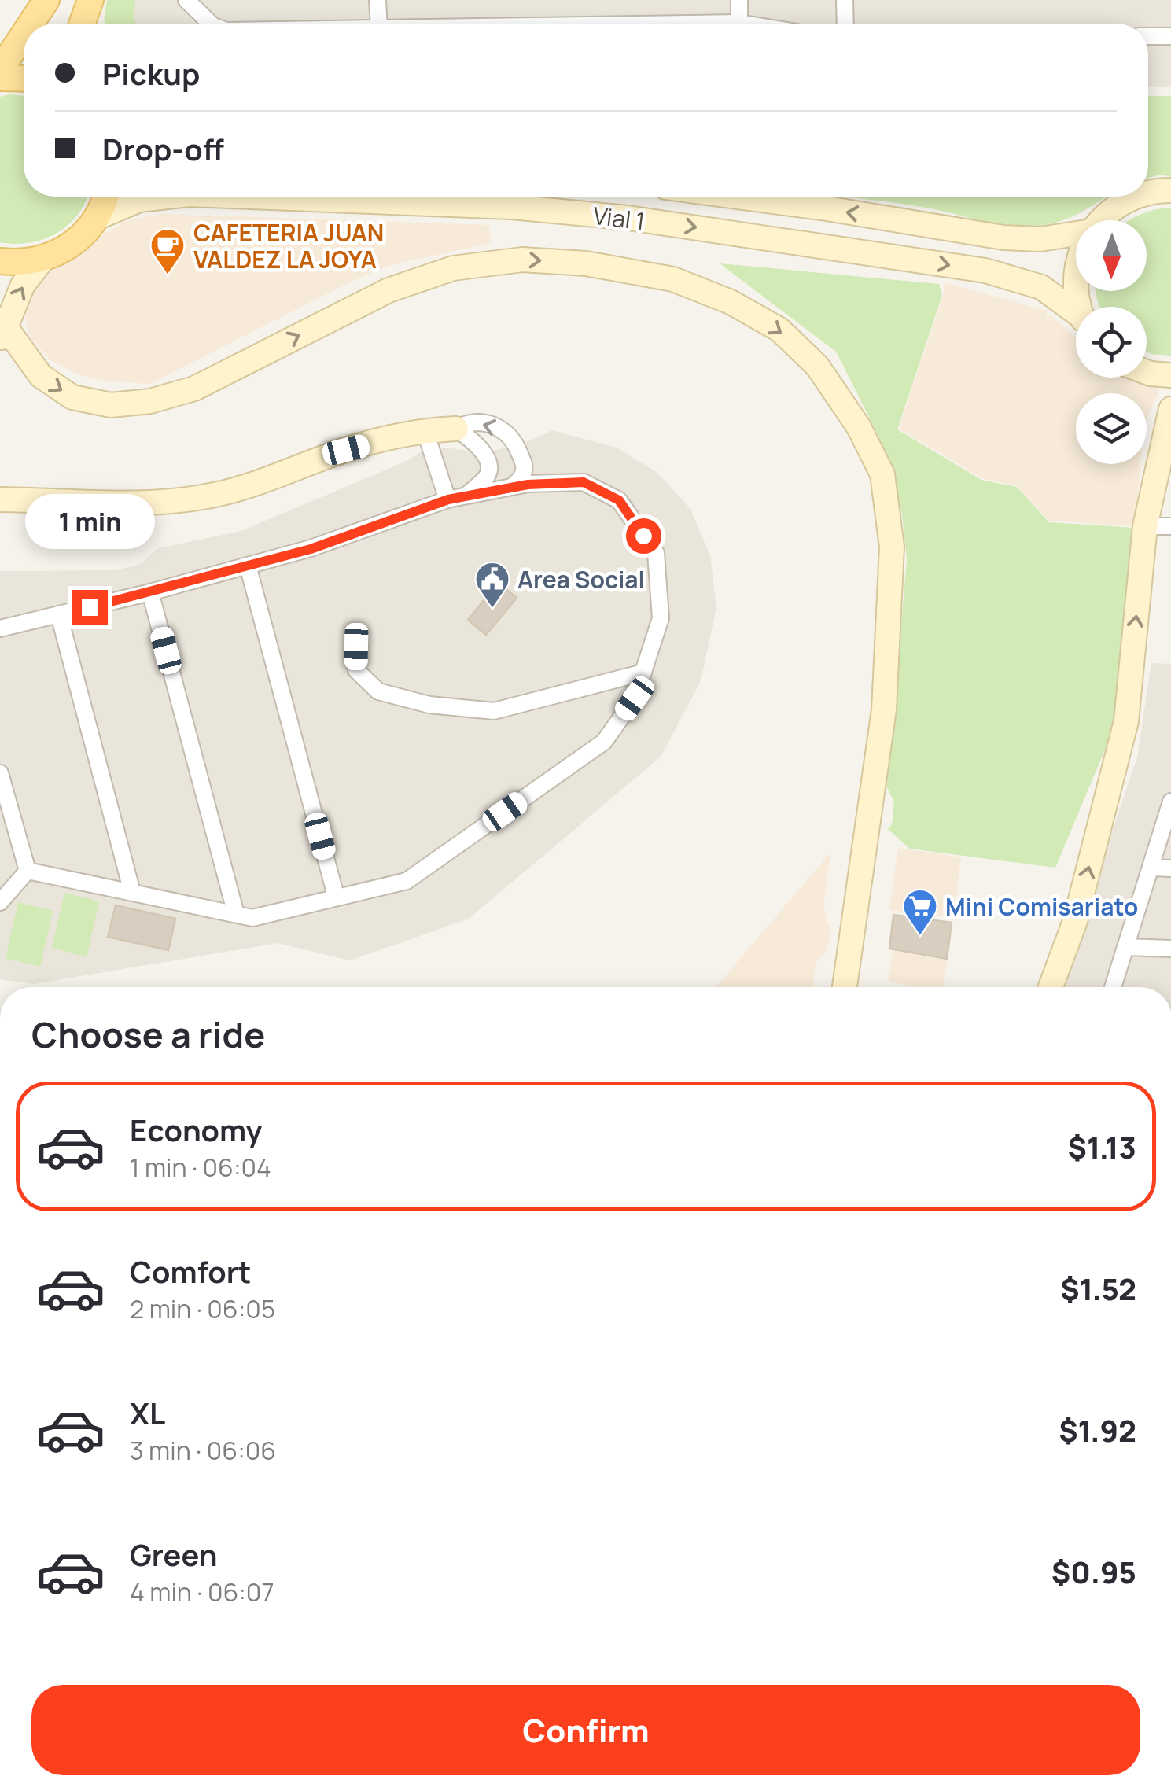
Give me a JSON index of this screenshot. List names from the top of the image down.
{
  "streets": {
    "street": ["Vial 1"]
  },
  "places": {
    "cafe": ["CAFETERIA JUAN VALDEZ LA JOYA"],
    "public building": ["Area Social"],
    "supermarket": ["Mini Comisariato"]
  },
  "north": "bottom",
  "page": {
    "banner": ["Pickup", "Drop-off"],
    "bubble": "1 min",
    "heading": "Choose a ride",
    "list": [
      {
        "name": "Economy",
        "note": "1 min · 06:04",
        "value": "$1.13"
      },
      {
        "name": "Comfort",
        "note": "2 min · 06:05",
        "value": "$1.52"
      },
      {
        "name": "XL",
        "note": "3 min · 06:06",
        "value": "$1.92"
      },
      {
        "name": "Green",
        "note": "4 min · 06:07",
        "value": "$0.95"
      }
    ],
    "buttons": "Confirm"
  }
}
